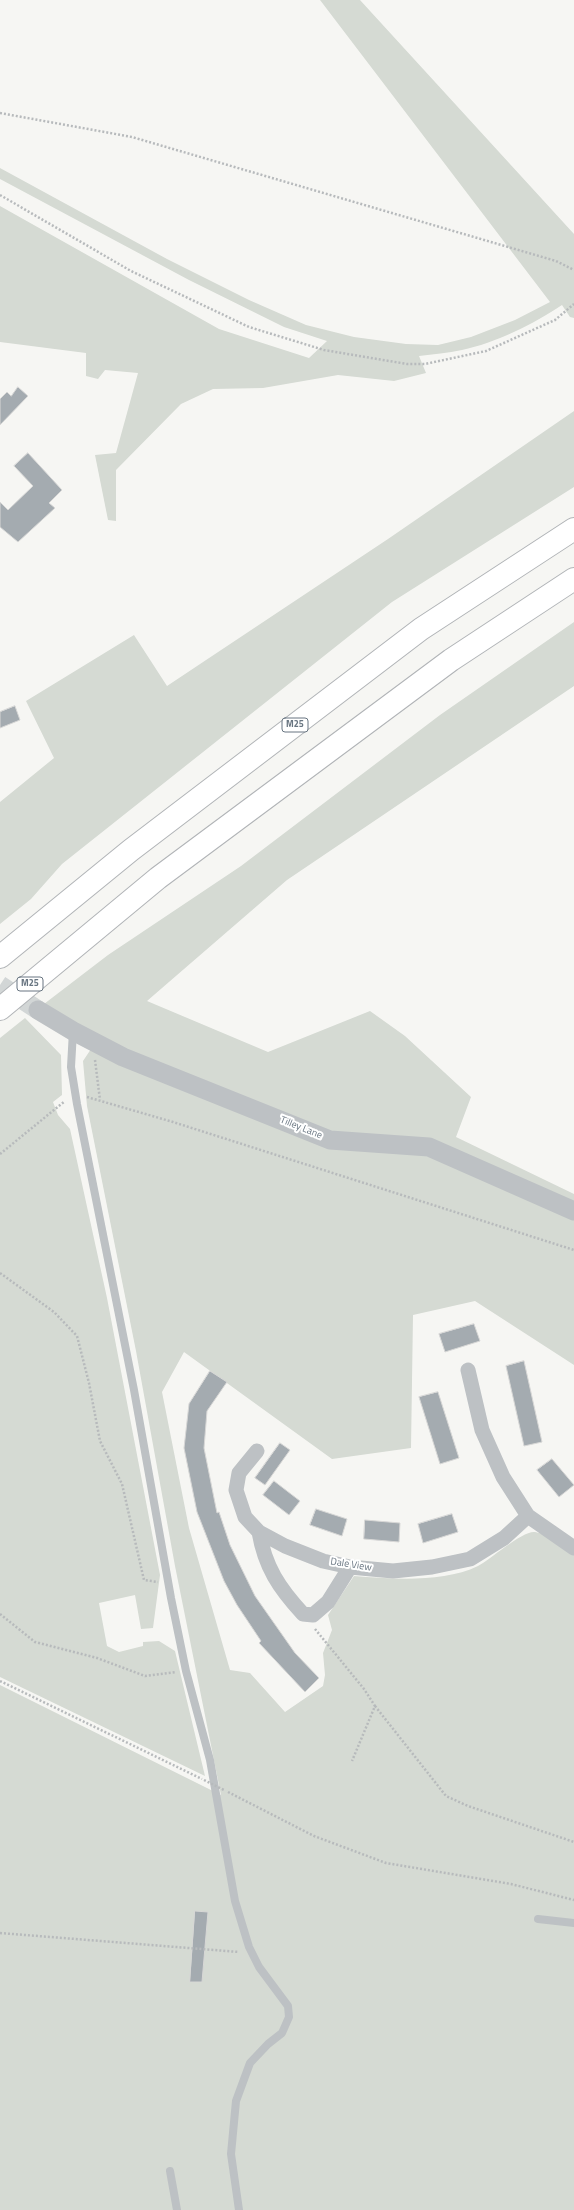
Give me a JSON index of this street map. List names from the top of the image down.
{
  "streets": {
    "highway": ["M25"],
    "street": ["Tilley Lane", "Dale View"]
  }
}
